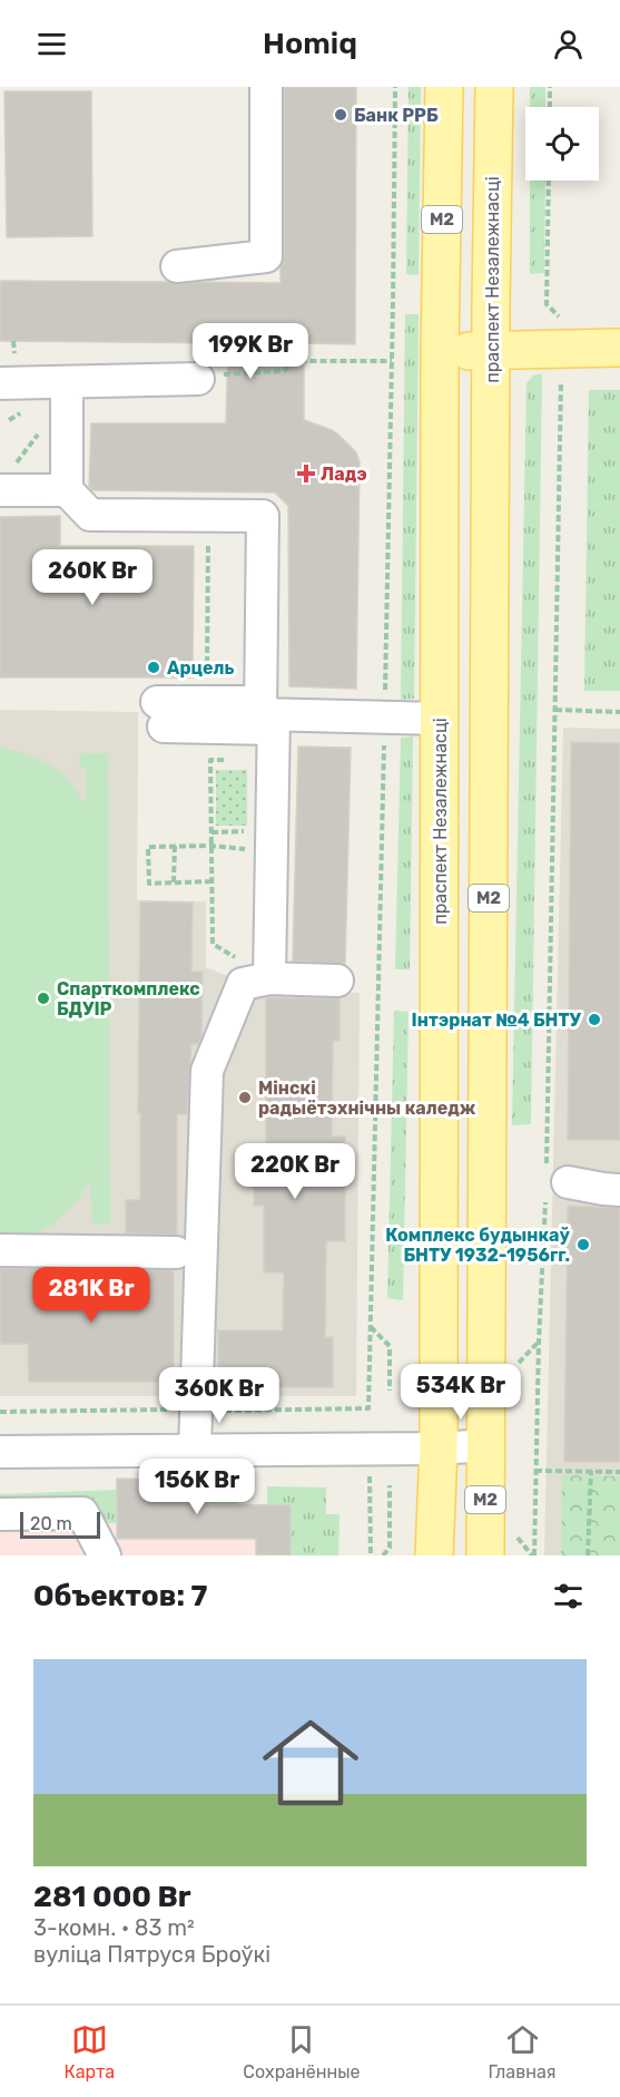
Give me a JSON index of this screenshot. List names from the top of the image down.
{
  "streets": {
    "main road": ["М2", "праспект Незалежнасці"]
  },
  "places": {
    "other": [
      "Банк РРБ",
      "Арцель",
      "Спарткомплекс БДУІР",
      "Інтэрнат №4 БНТУ",
      "Мінскі радыётэхнічны каледж",
      "Комплекс будынкаў БНТУ 1932-1956гг."
    ],
    "health": ["Ладэ"]
  },
  "scale_bar": "20 m",
  "page": {
    "header": "Homiq",
    "price": [
      "199K Br",
      "260K Br",
      "220K Br",
      "281K Br",
      "534K Br",
      "360K Br",
      "156K Br"
    ],
    "scale": "20 m",
    "heading": "Объектов: 7",
    "list": [
      {
        "name": "281 000 Br",
        "note": "3-комн. · 83 m² · вуліца Пятруся Броўкі"
      }
    ],
    "tabs": ["Карта", "Сохранённые", "Главная"]
  }
}
